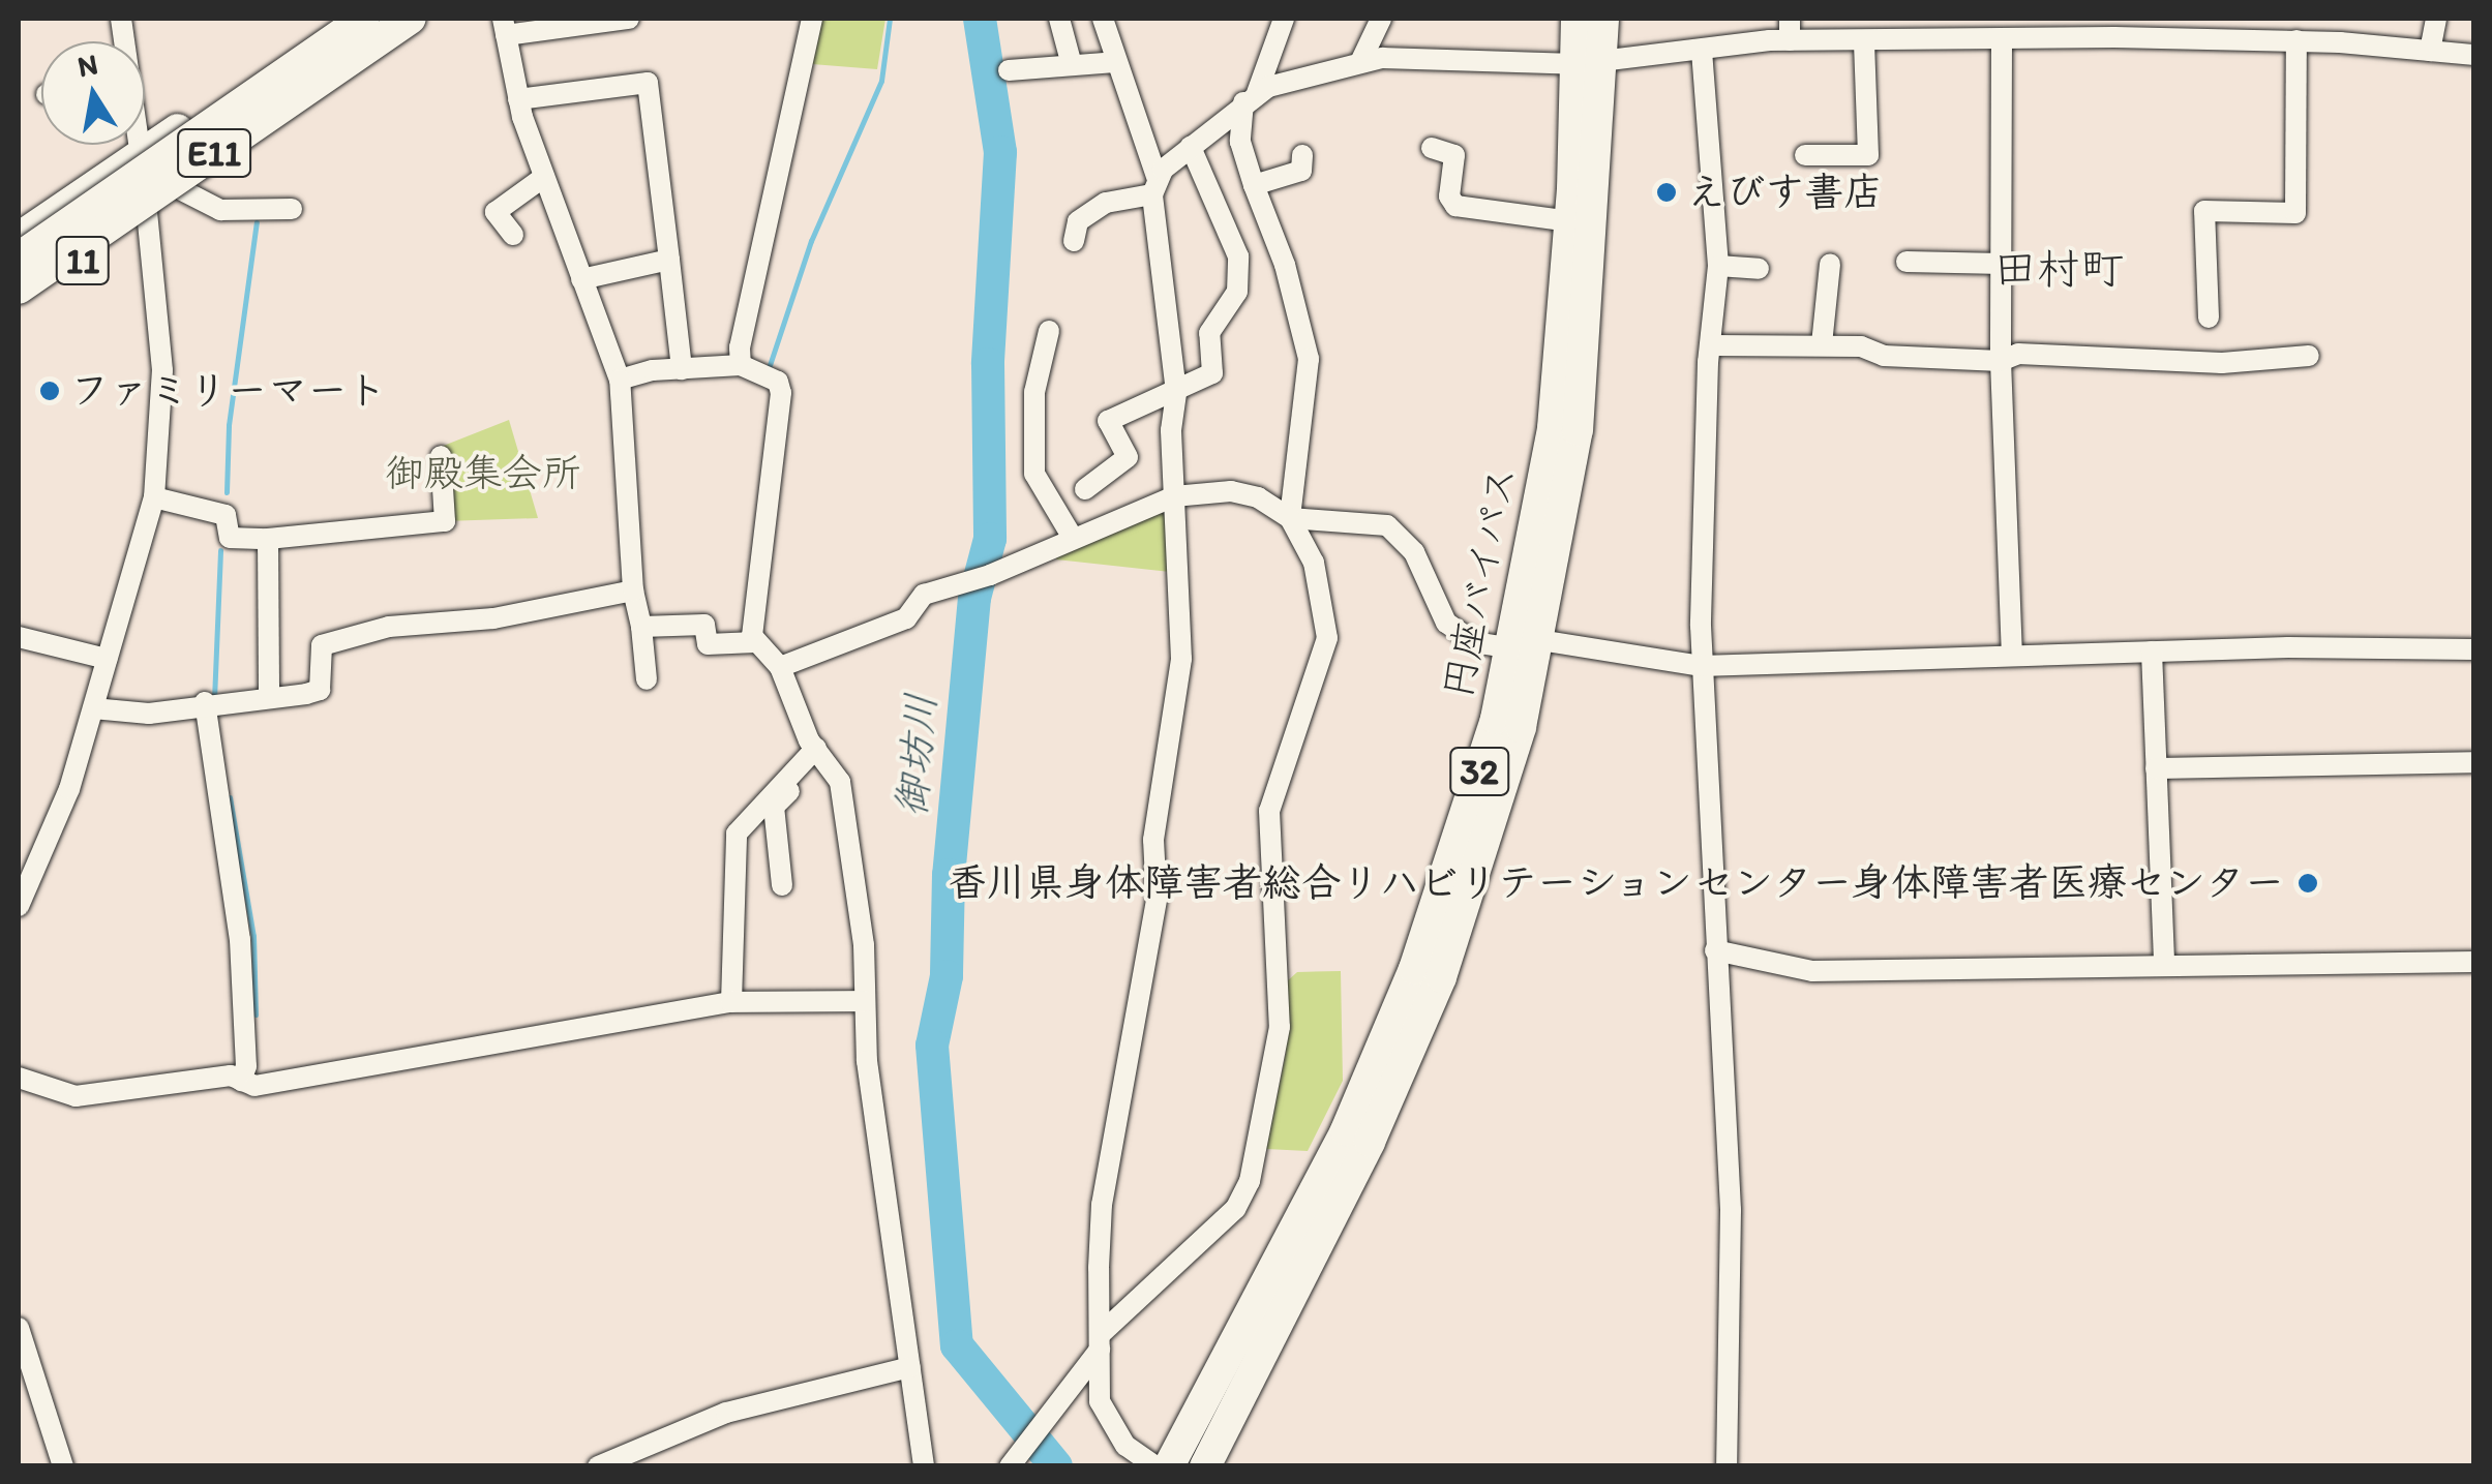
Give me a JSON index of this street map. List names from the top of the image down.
{
  "streets": {
    "highway": [
      "E11",
      "11",
      "円座バイパス",
      "32"
    ]
  },
  "districts": ["田村町"],
  "water": ["御坊川"],
  "parks": ["御殿集会所"],
  "places": ["えびす書店", "ファミリーマート", "香川県身体障害者総合リハビリテーションセンター身体障害者医療センター"],
  "north": "top"
}
